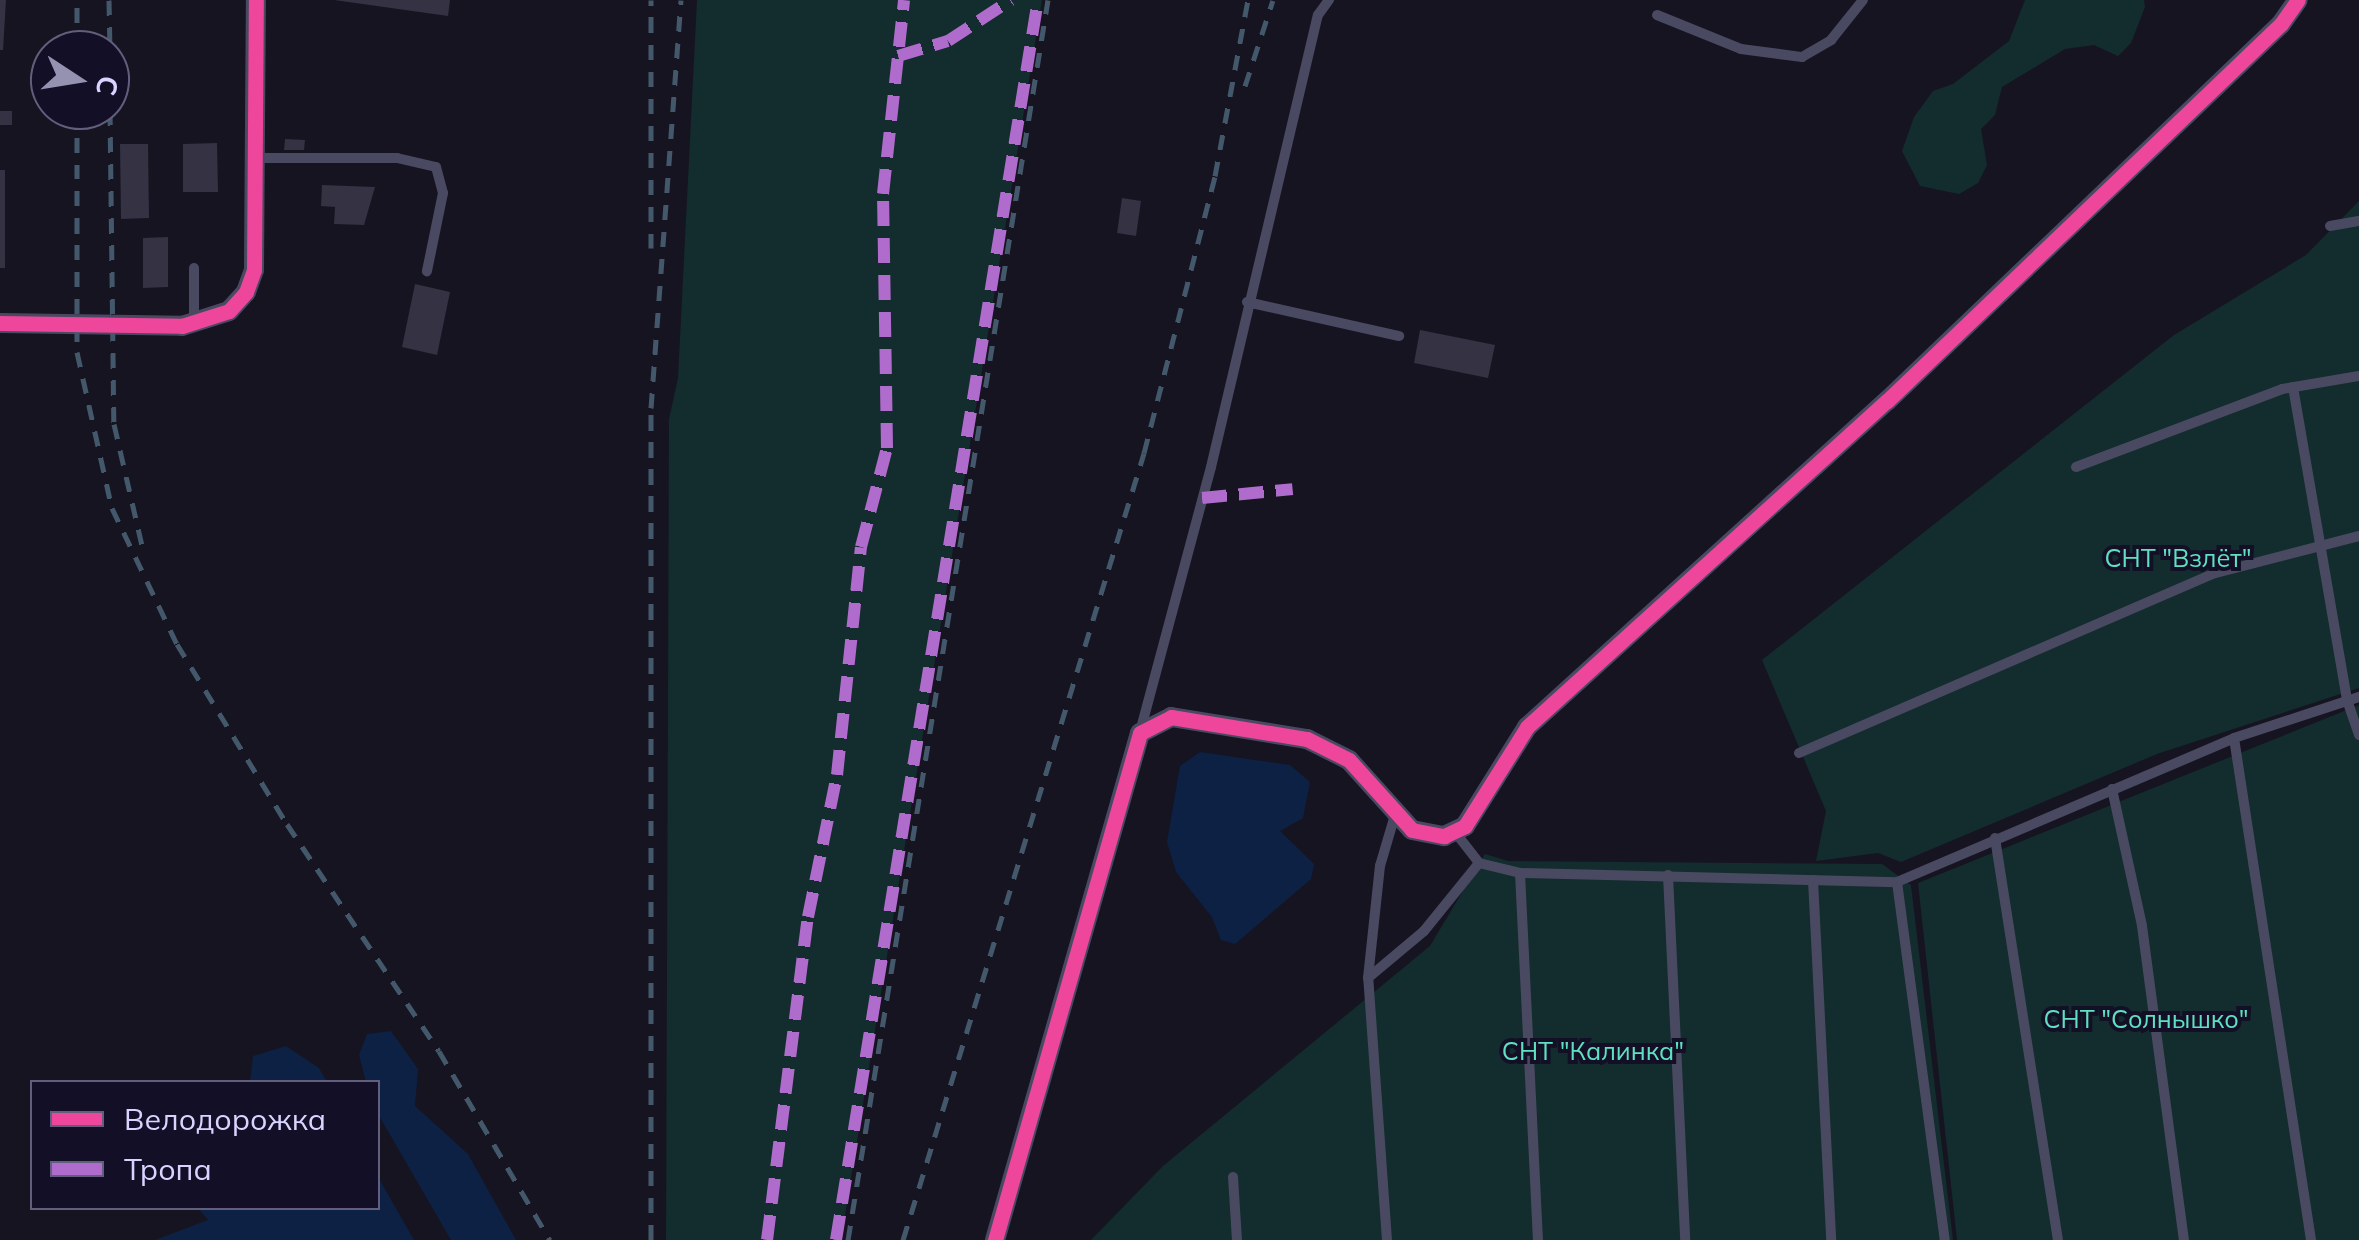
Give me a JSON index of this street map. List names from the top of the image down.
{
  "parks": ["СНТ \"Взлёт\"", "СНТ \"Солнышко\"", "СНТ \"Калинка\""],
  "legend": ["Велодорожка", "Тропа"],
  "north": "right"
}
